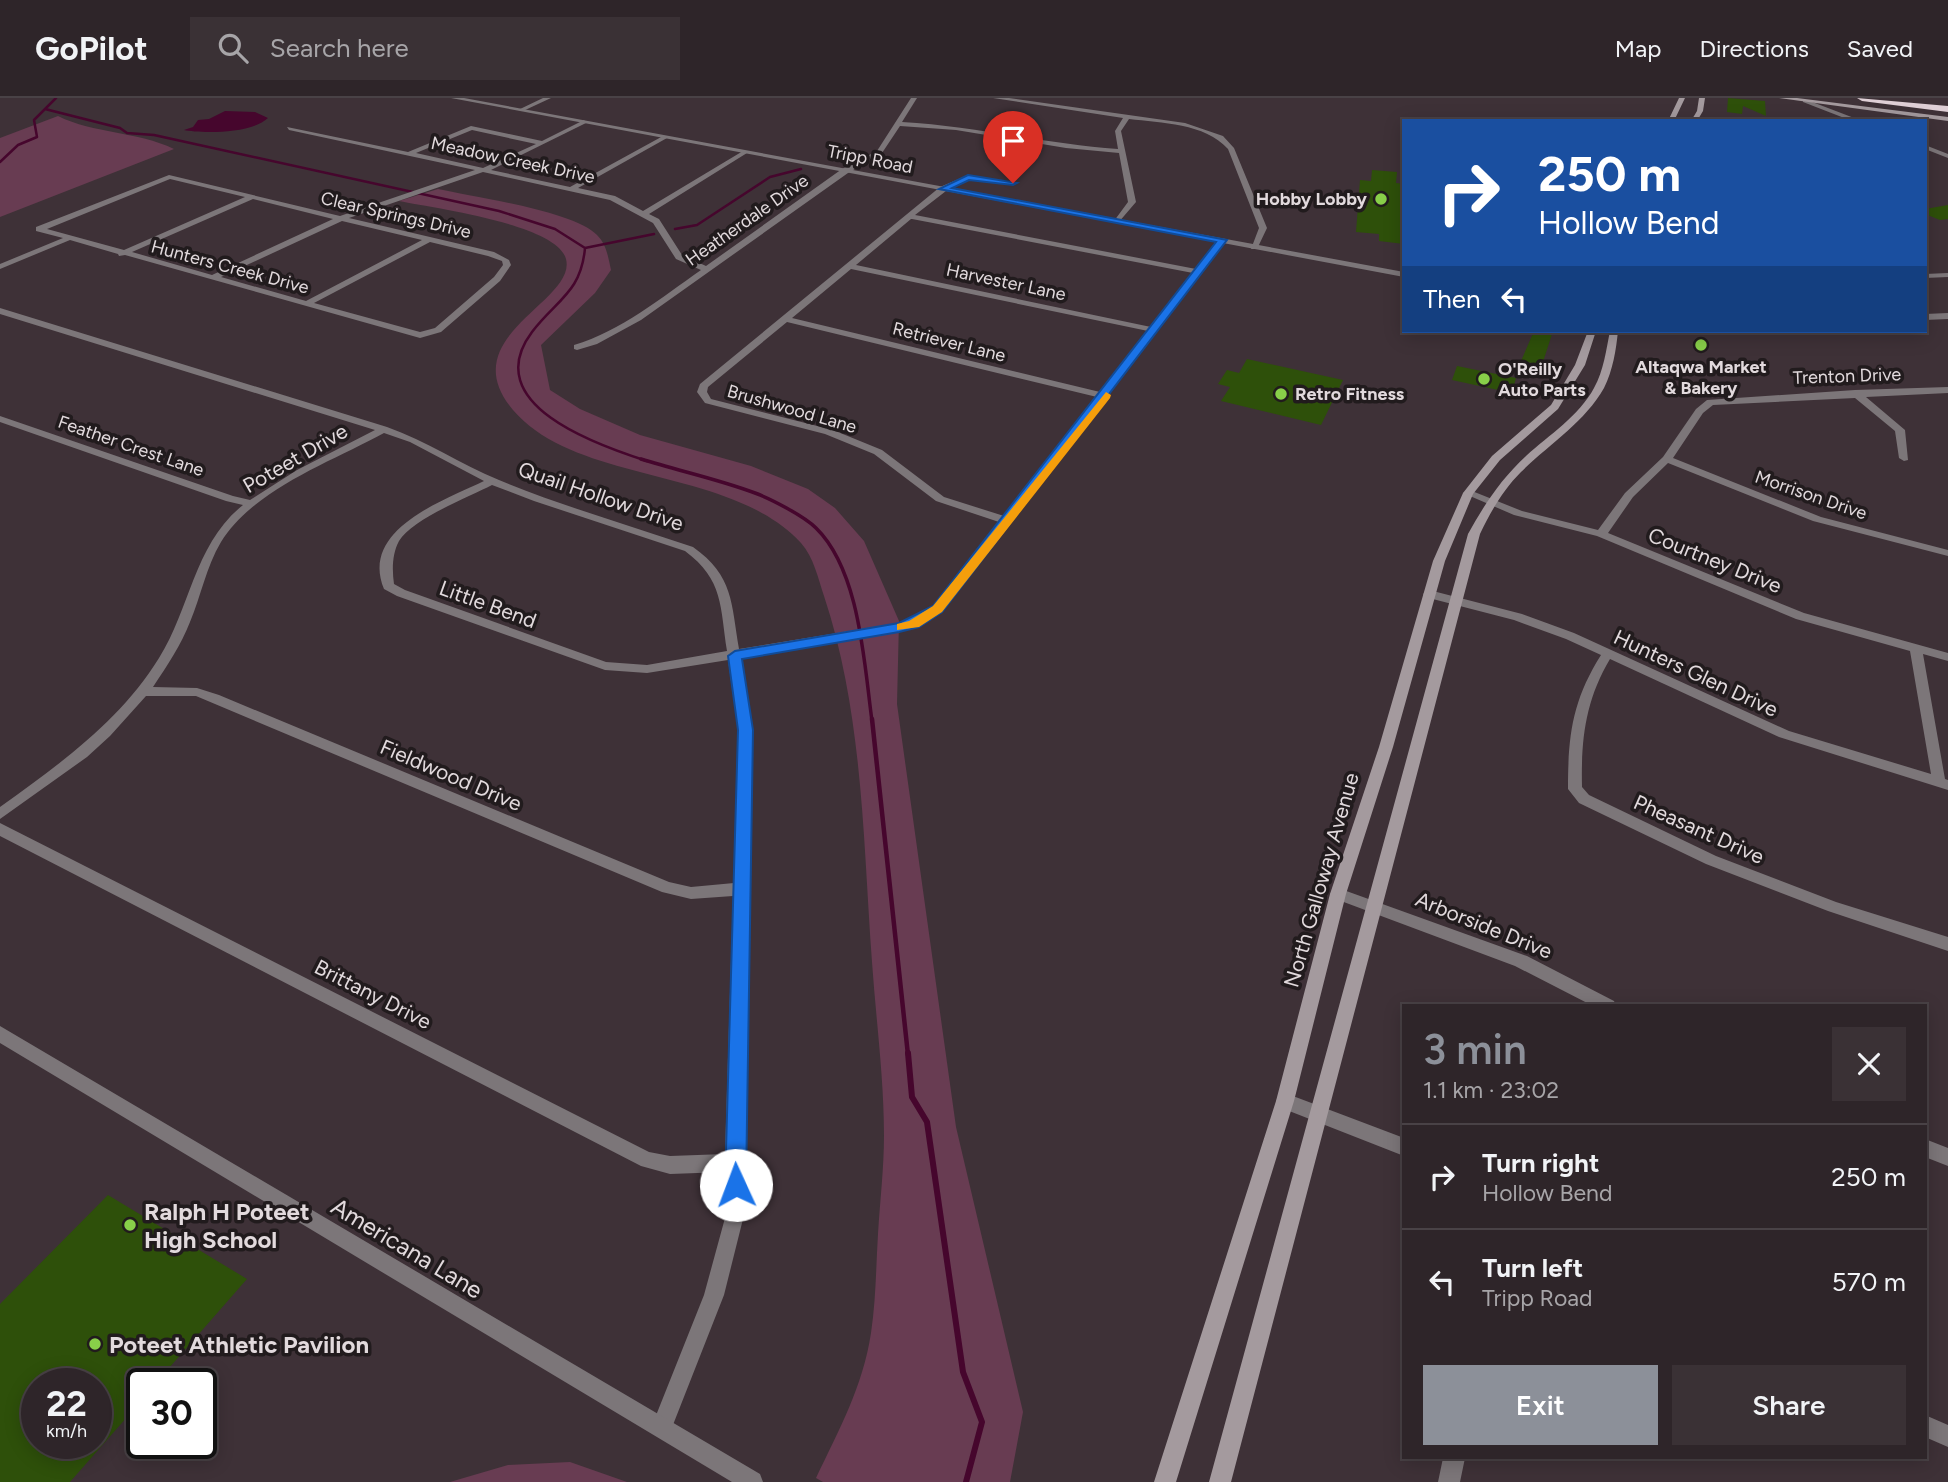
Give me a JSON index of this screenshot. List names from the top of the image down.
{
  "streets": {
    "main road": ["North Galloway Avenue"],
    "street": [
      "Tripp Road",
      "Meadow Creek Drive",
      "Clear Springs Drive",
      "Heatherdale Drive",
      "Hunters Creek Drive",
      "Harvester Lane",
      "Retriever Lane",
      "Trenton Drive",
      "Brushwood Lane",
      "Feather Crest Lane",
      "Poteet Drive",
      "Morrison Drive",
      "Quail Hollow Drive",
      "Courtney Drive",
      "Little Bend",
      "Hunters Glen Drive",
      "Fieldwood Drive",
      "Pheasant Drive",
      "Arborside Drive",
      "Brittany Drive",
      "Americana Lane"
    ]
  },
  "crossings": [
    ["Tripp Road", "Heatherdale Drive"],
    ["Tripp Road", "Brushwood Lane"],
    ["Meadow Creek Drive", "Heatherdale Drive"],
    ["Clear Springs Drive", "Hunters Creek Drive"],
    ["Harvester Lane", "Brushwood Lane"],
    ["Retriever Lane", "Brushwood Lane"],
    ["Trenton Drive", "Morrison Drive"],
    ["Trenton Drive", "Courtney Drive"],
    ["Feather Crest Lane", "Poteet Drive"],
    ["Poteet Drive", "Quail Hollow Drive"],
    ["Poteet Drive", "Fieldwood Drive"],
    ["Quail Hollow Drive", "Little Bend"],
    ["Quail Hollow Drive", "Fieldwood Drive"],
    ["Quail Hollow Drive", "Brittany Drive"],
    ["Quail Hollow Drive", "Americana Lane"],
    ["Courtney Drive", "North Galloway Avenue"],
    ["Hunters Glen Drive", "Pheasant Drive"],
    ["Hunters Glen Drive", "North Galloway Avenue"],
    ["North Galloway Avenue", "Arborside Drive"]
  ],
  "places": [
    "Hobby Lobby",
    "Altaqwa Market & Bakery",
    "O'Reilly Auto Parts",
    "Retro Fitness",
    "Ralph H Poteet High School",
    "Poteet Athletic Pavilion"
  ],
  "page": {
    "header": "GoPilot",
    "search": "Search here",
    "nav": ["Map", "Directions", "Saved"],
    "turn": ["250 m", "Hollow Bend"],
    "then": "Then",
    "heading": ["3 min", "1.1 km · 23:02"],
    "list": [
      {
        "name": "Turn right",
        "note": "Hollow Bend",
        "value": "250 m"
      },
      {
        "name": "Turn left",
        "note": "Tripp Road",
        "value": "570 m"
      }
    ],
    "buttons": ["Exit", "Share"],
    "speed": "22 km/h",
    "limit": "30"
  }
}
